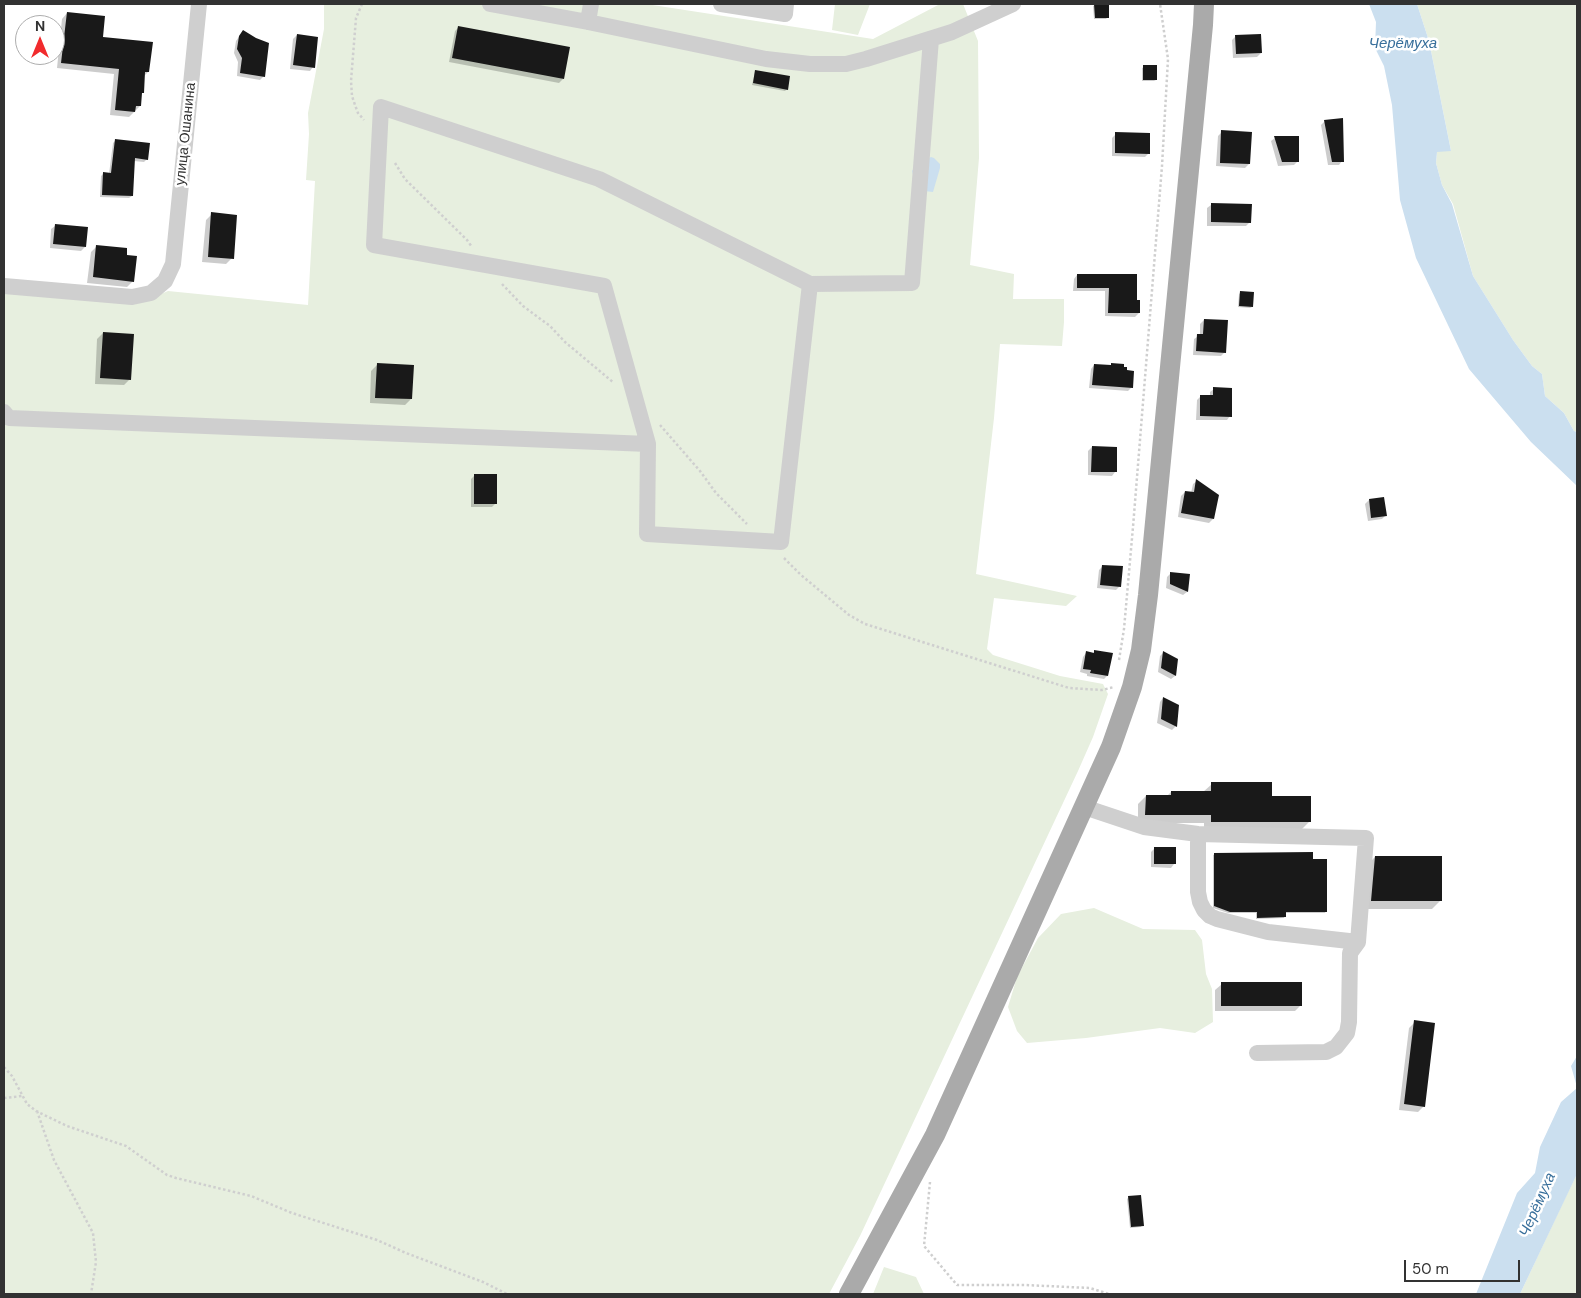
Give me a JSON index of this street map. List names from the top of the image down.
{
  "streets": {
    "street": ["улица Ошанина"]
  },
  "water": ["Черёмуха"],
  "scale_bar": "50 m",
  "north": "top"
}
